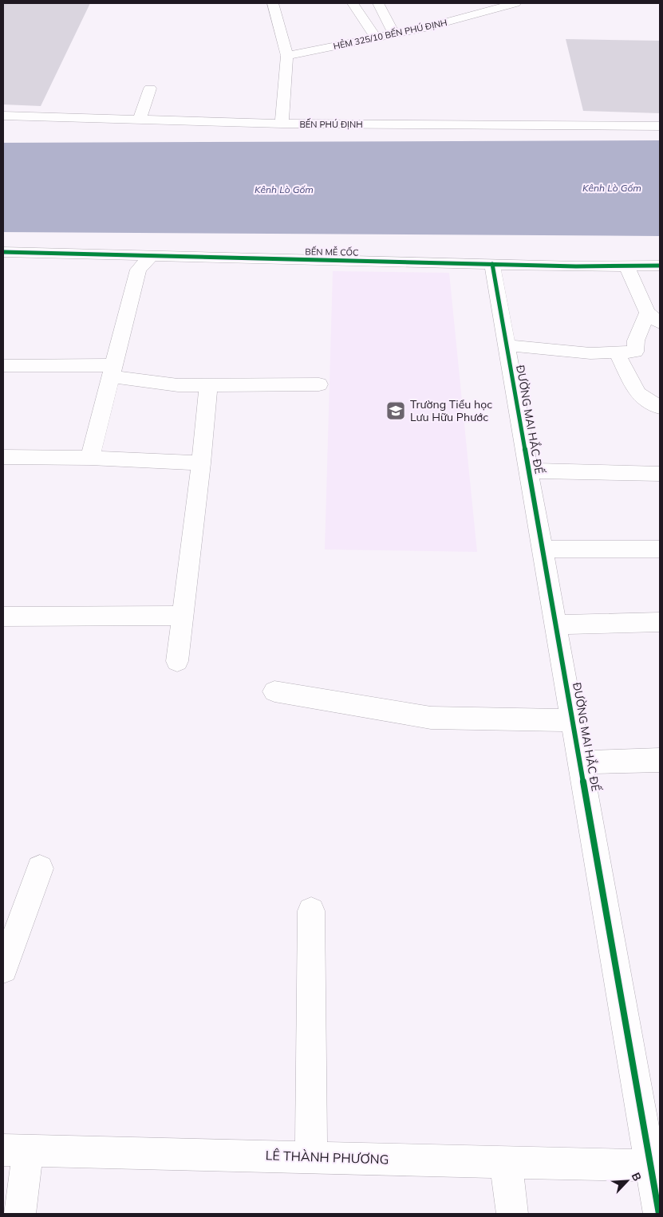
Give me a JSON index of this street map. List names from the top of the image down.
{
  "streets": {
    "street": [
      "HẺM 325/10 BẾN PHÚ ĐỊNH",
      "BẾN PHÚ ĐỊNH",
      "BẾN MỄ CỐC",
      "ĐƯỜNG MAI HẮC ĐẾ",
      "LÊ THÀNH PHƯƠNG"
    ]
  },
  "crossings": [
    ["BẾN MỄ CỐC", "ĐƯỜNG MAI HẮC ĐẾ"],
    ["ĐƯỜNG MAI HẮC ĐẾ", "LÊ THÀNH PHƯƠNG"]
  ],
  "water": ["Kênh Lò Gốm"],
  "places": {
    "school or university": ["Trường Tiểu học Lưu Hữu Phước"]
  },
  "north": "top right"
}
